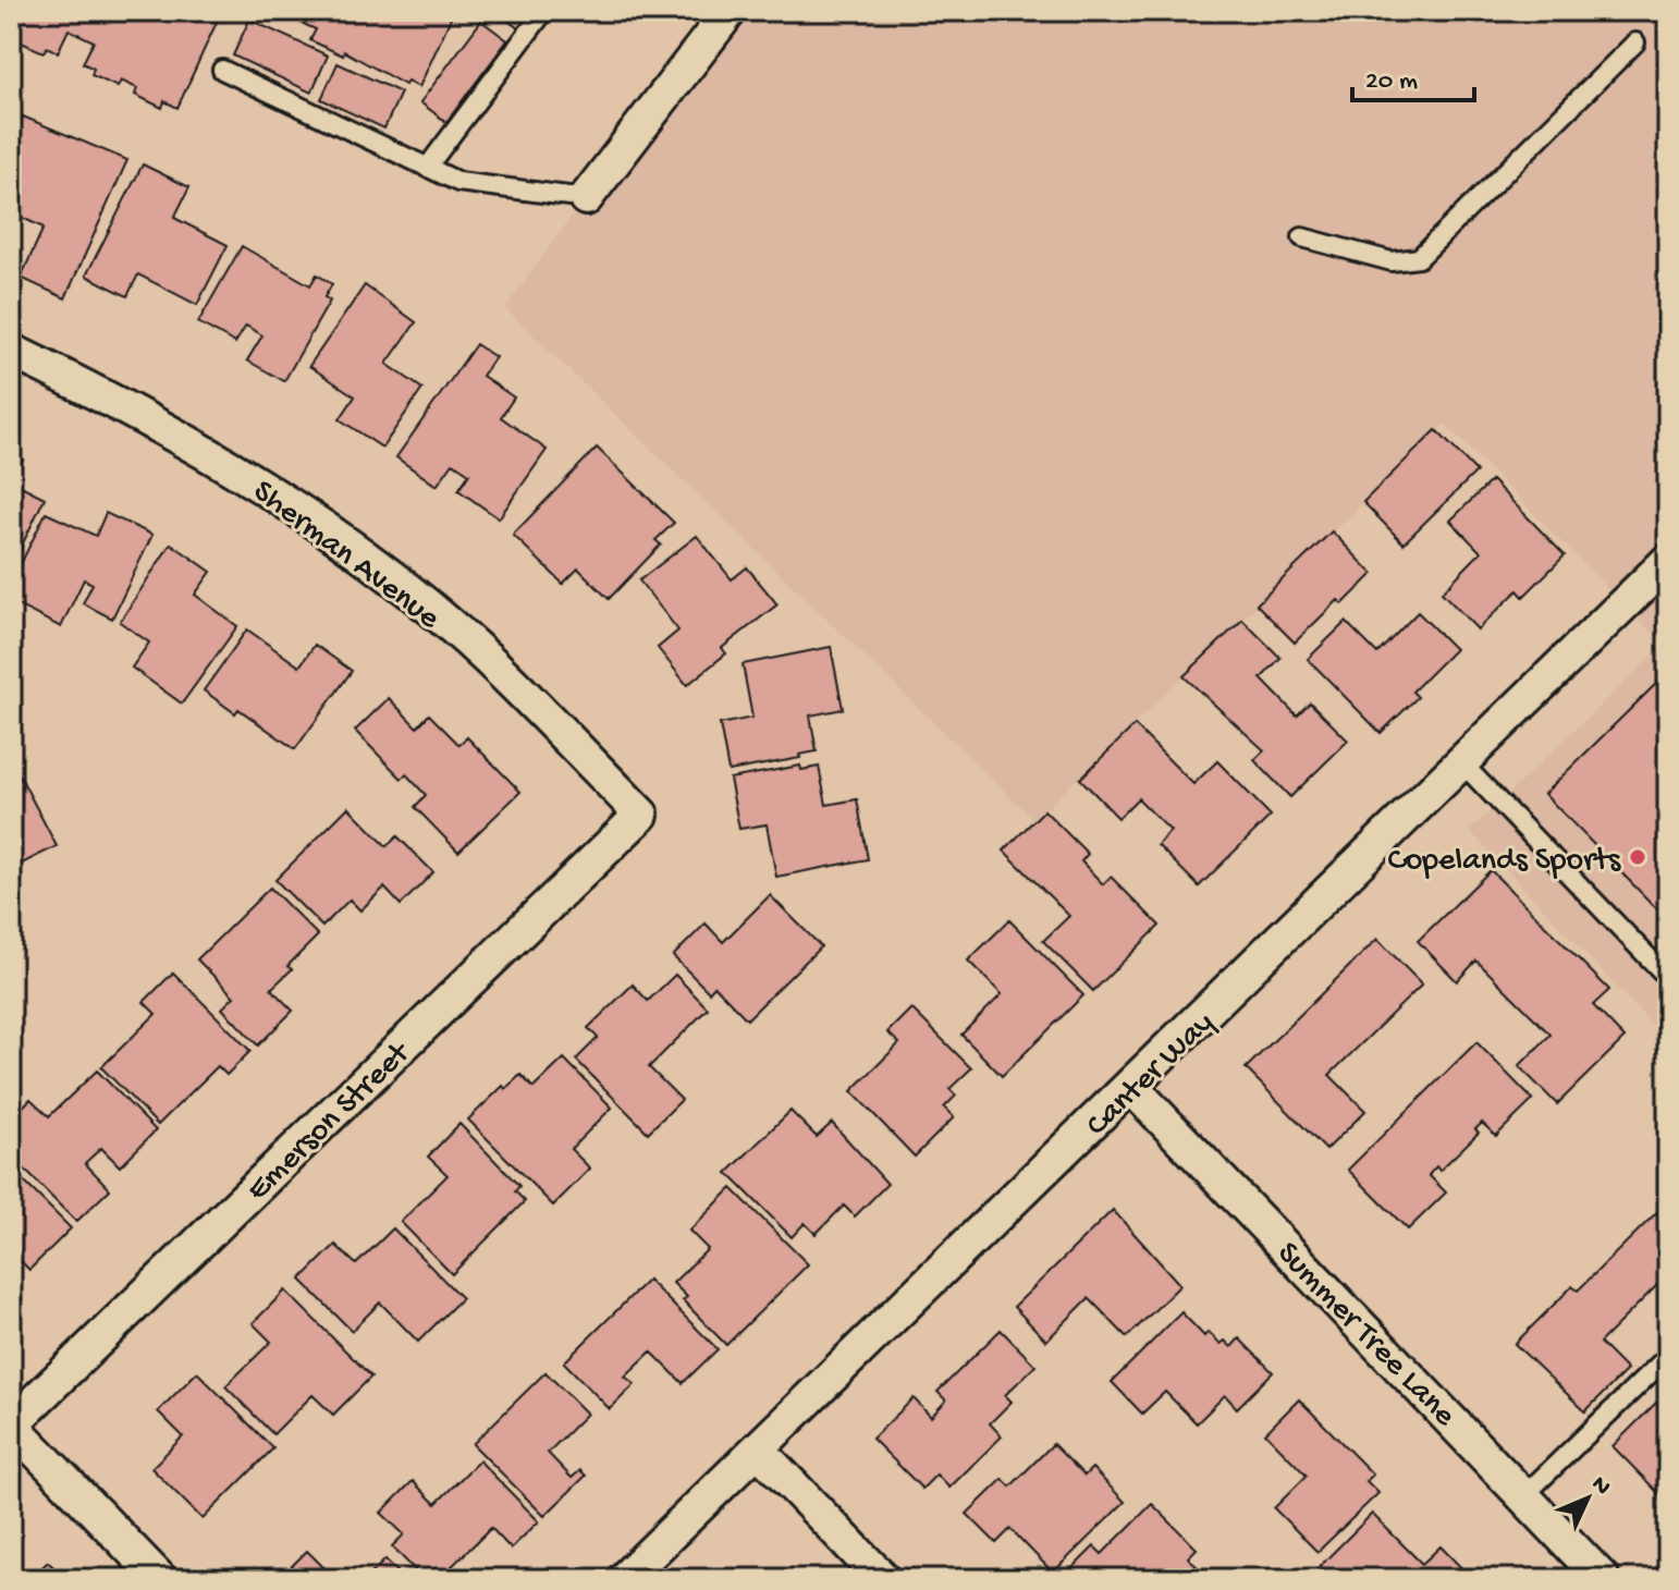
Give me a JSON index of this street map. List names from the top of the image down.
{
  "streets": {
    "street": [
      "Sherman Avenue",
      "Canter Way",
      "Emerson Street",
      "Summer Tree Lane"
    ]
  },
  "crossings": [
    ["Sherman Avenue", "Emerson Street"],
    ["Canter Way", "Summer Tree Lane"]
  ],
  "places": ["Copelands Sports"],
  "scale_bar": "20 m",
  "north": "top right"
}
